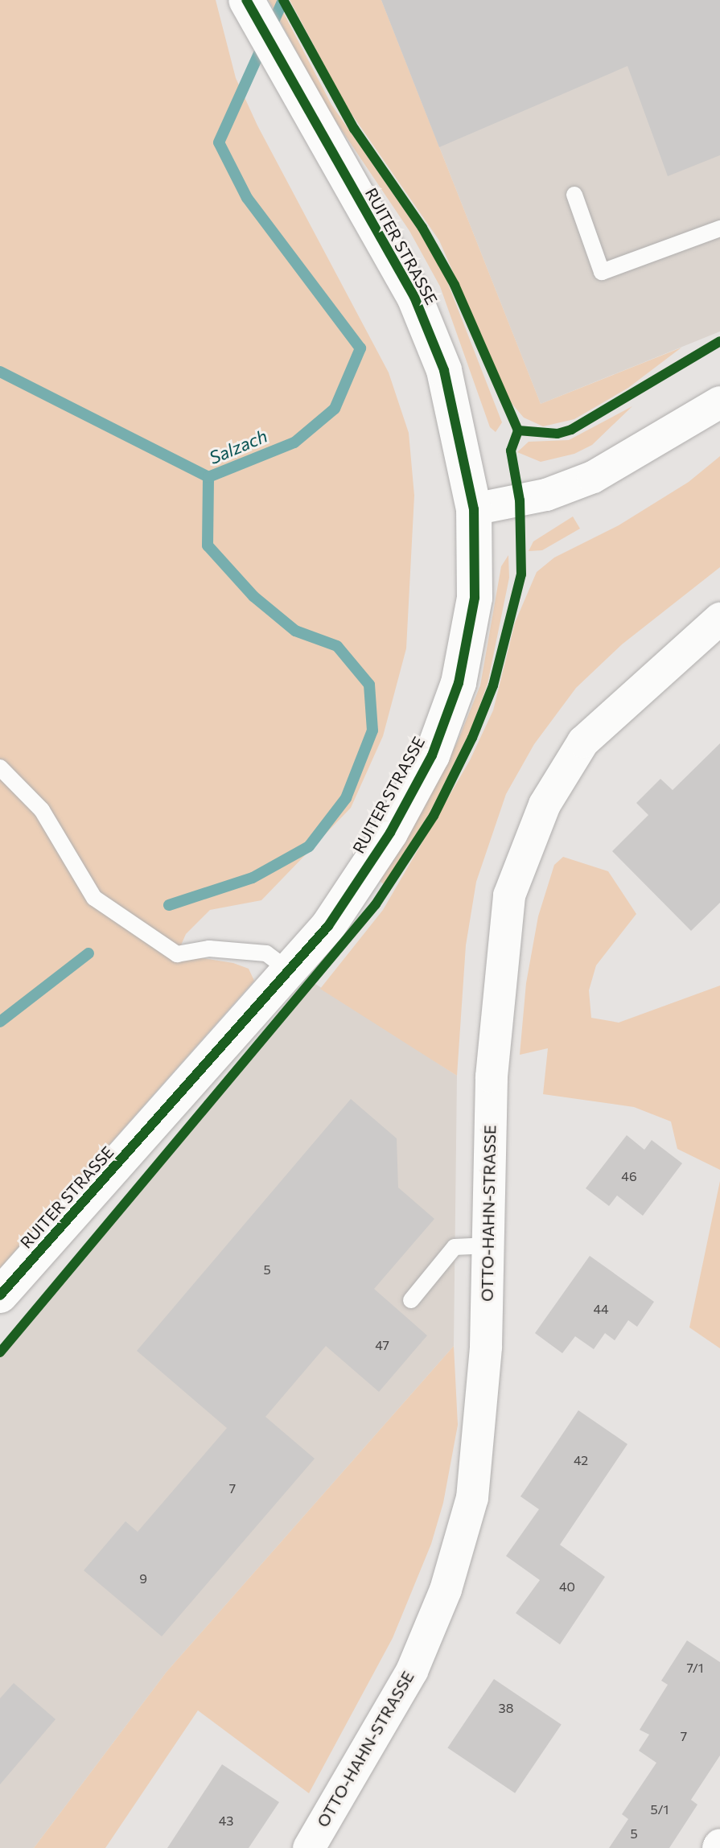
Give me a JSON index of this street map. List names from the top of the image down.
{
  "streets": {
    "street": ["RUITER STRASSE", "OTTO-HAHN-STRASSE"]
  },
  "water": ["Salzach"],
  "house_numbers": [
    "46",
    "5",
    "44",
    "47",
    "42",
    "7",
    "9",
    "40",
    "7/1",
    "38",
    "7",
    "5/1",
    "43",
    "5"
  ]
}
